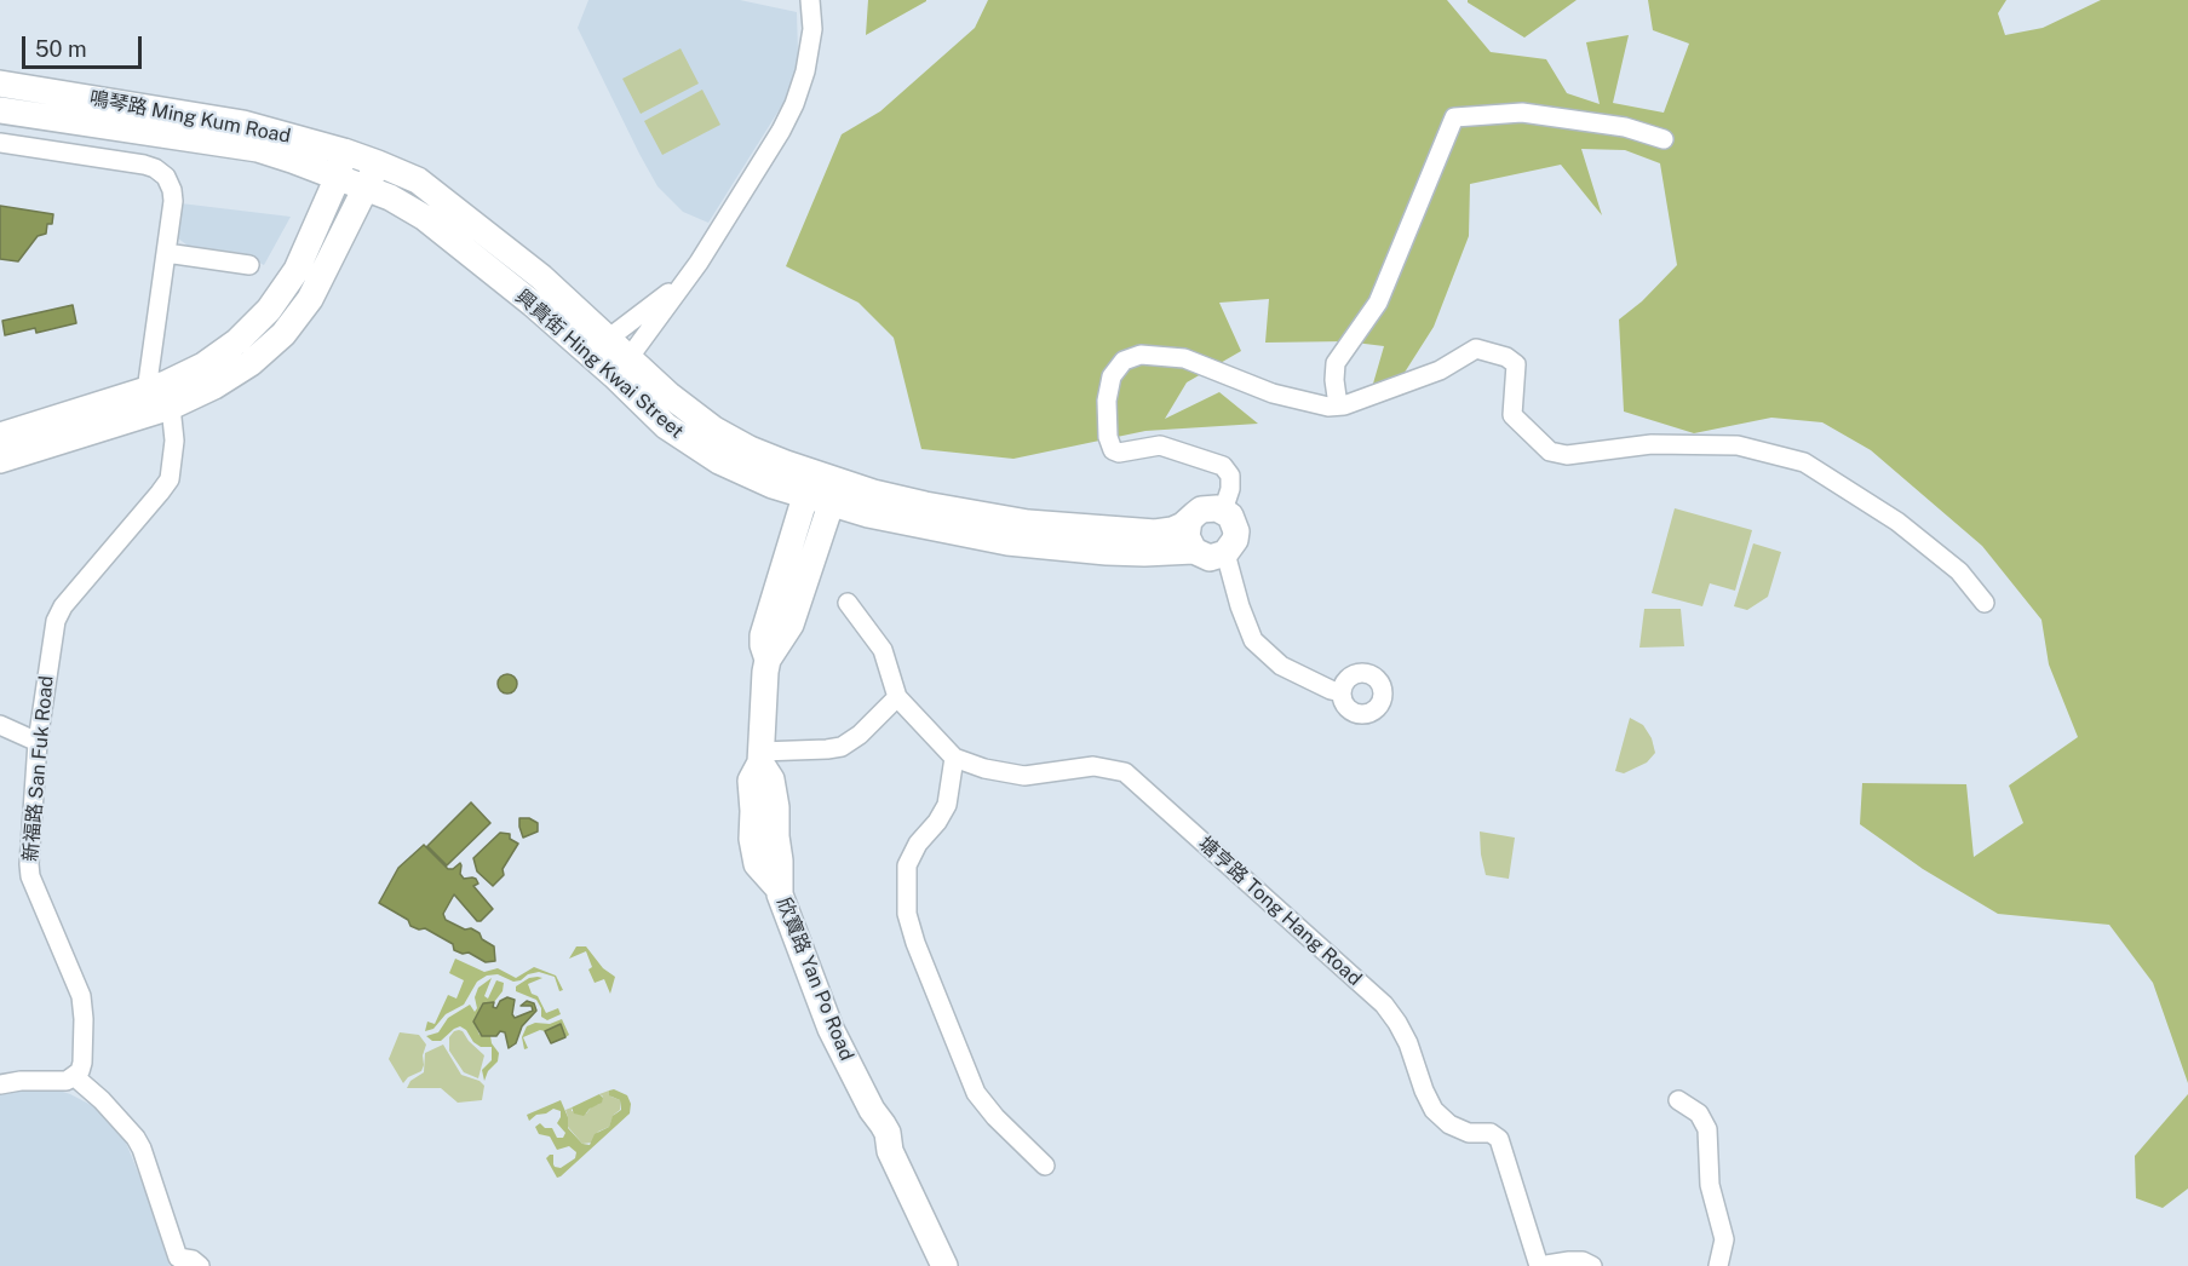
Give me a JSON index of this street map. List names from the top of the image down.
{
  "streets": {
    "street": [
      "鳴琴路 Ming Kum Road",
      "興貴街 Hing Kwai Street",
      "新福路 San Fuk Road",
      "塘亨路 Tong Hang Road",
      "欣寶路 Yan Po Road"
    ]
  },
  "crossings": [
    ["鳴琴路 Ming Kum Road", "興貴街 Hing Kwai Street"],
    ["興貴街 Hing Kwai Street", "欣寶路 Yan Po Road"]
  ],
  "scale_bar": "50 m"
}
